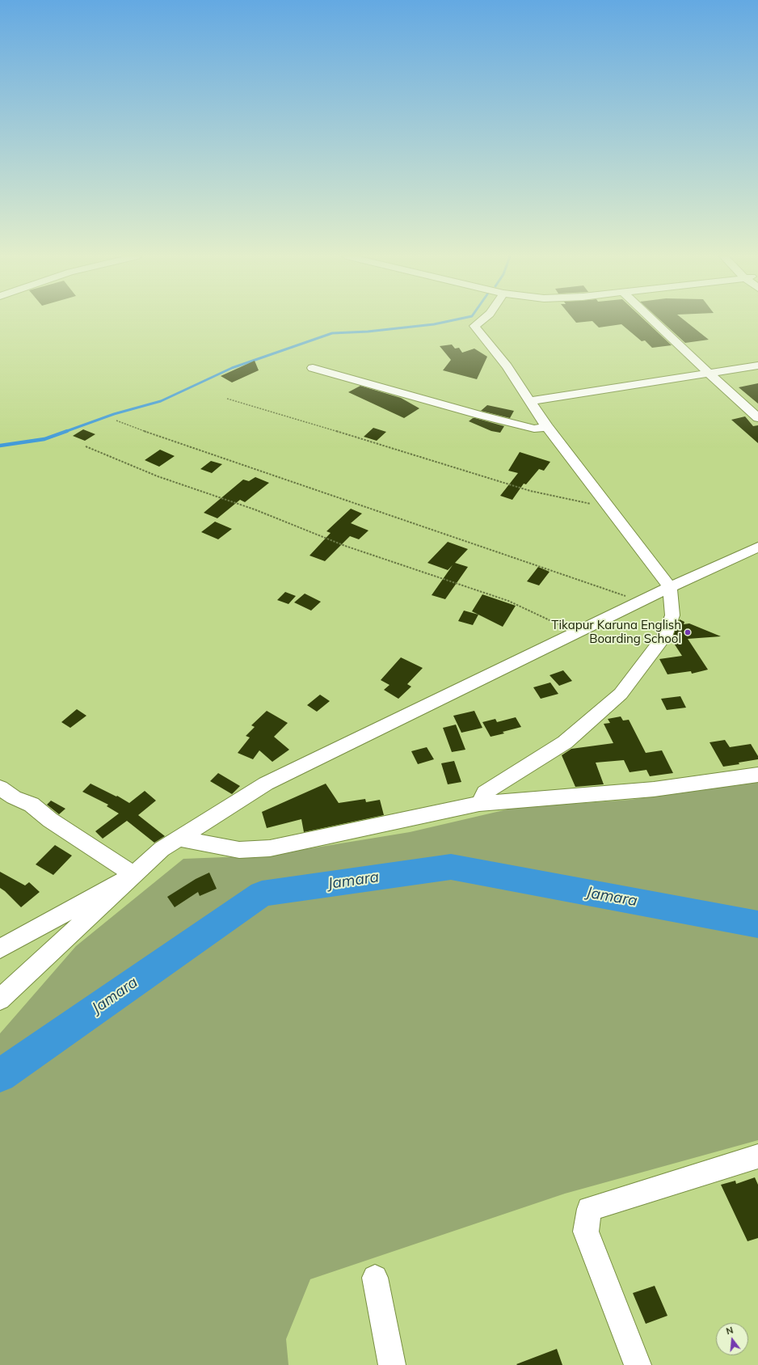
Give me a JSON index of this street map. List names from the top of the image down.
{
  "water": ["Jamara"],
  "places": ["Tikapur Karuna English Boarding School"],
  "north": "top"
}
